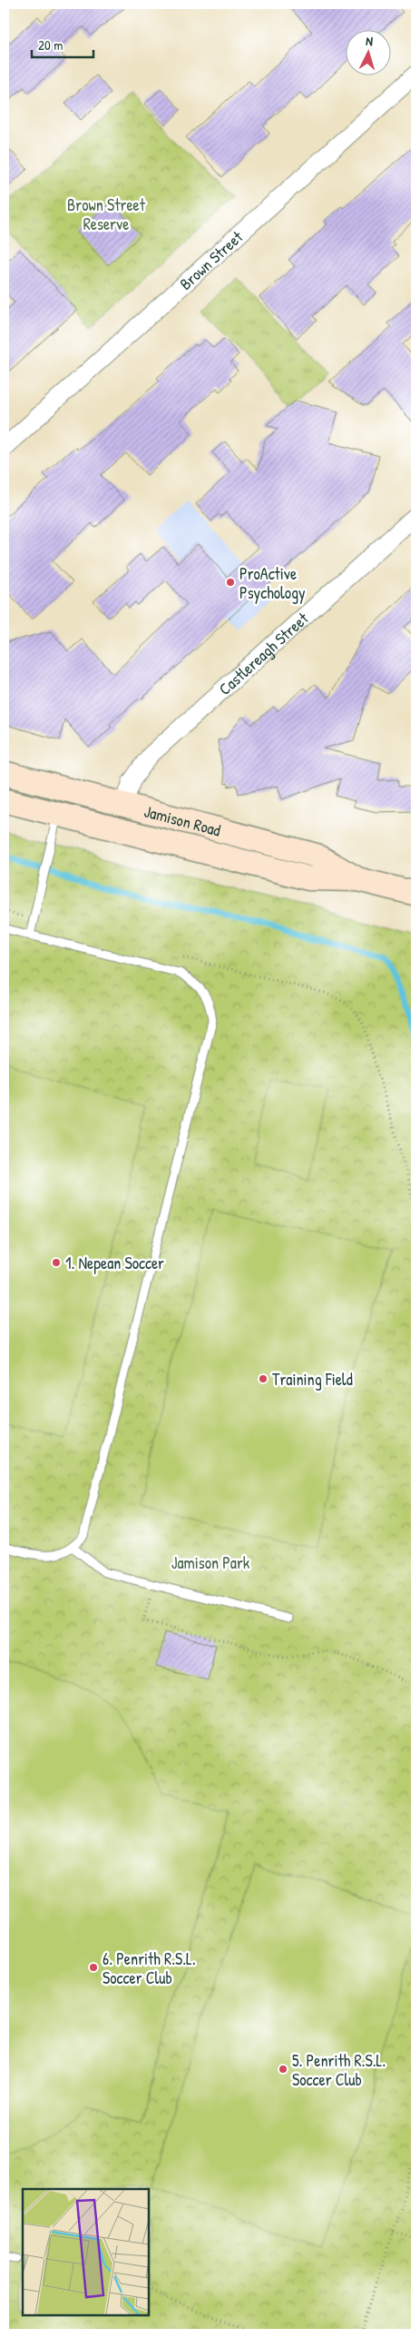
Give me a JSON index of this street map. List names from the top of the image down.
{
  "streets": {
    "main road": ["Jamison Road"],
    "street": ["Brown Street", "Castlereagh Street"]
  },
  "crossings": [
    ["Castlereagh Street", "Jamison Road"]
  ],
  "parks": ["Brown Street Reserve", "Jamison Park"],
  "places": [
    "ProActive Psychology",
    "1. Nepean Soccer",
    "Training Field",
    "6. Penrith R.S.L. Soccer Club",
    "5. Penrith R.S.L. Soccer Club"
  ],
  "scale_bar": "20 m",
  "north": "top"
}
